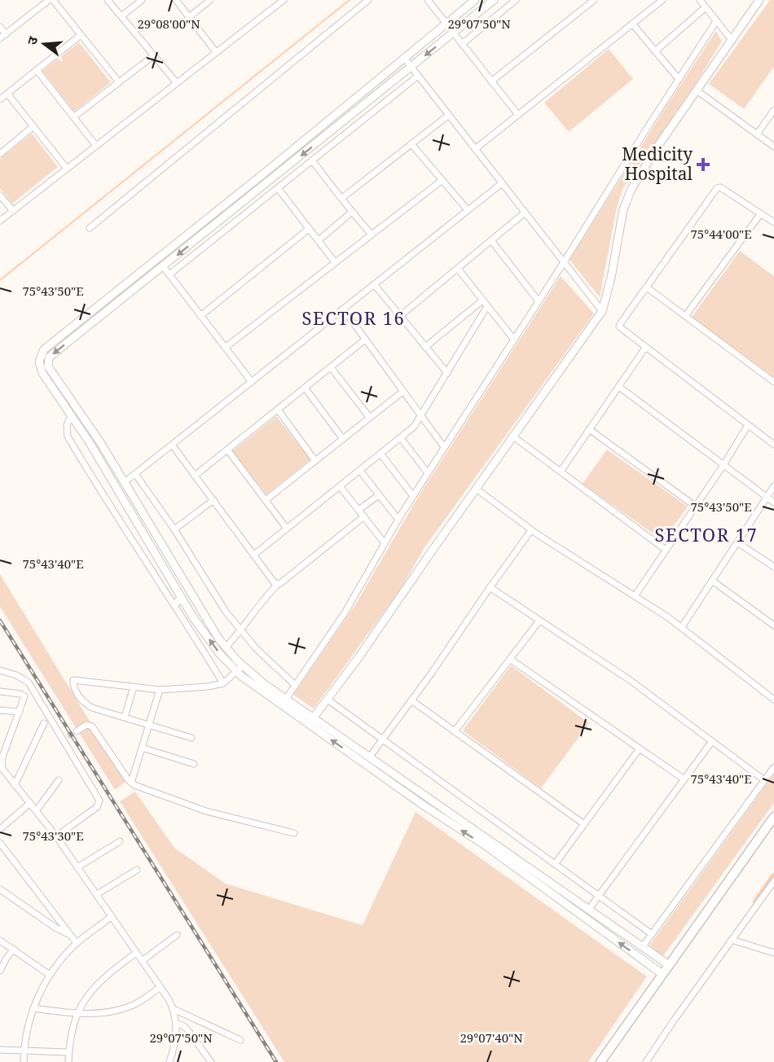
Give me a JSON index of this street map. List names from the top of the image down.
{
  "districts": ["SECTOR 16", "SECTOR 17"],
  "places": {
    "health": ["Medicity Hospital"]
  },
  "north": "left",
  "coordinates": [
    "29°08'00\"N",
    "29°07'50\"N",
    "75°44'00\"E",
    "75°43'50\"E",
    "75°43'40\"E",
    "75°43'30\"E",
    "29°07'40\"N"
  ]
}
